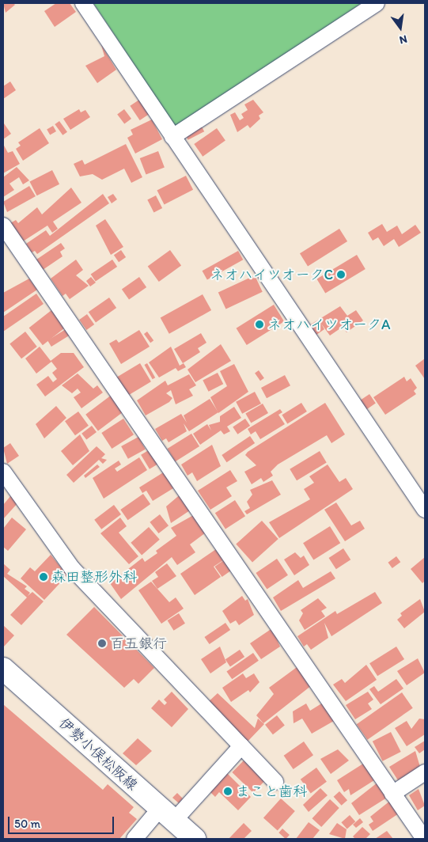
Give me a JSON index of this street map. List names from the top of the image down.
{
  "streets": {
    "main road": ["伊勢小俣松阪線"]
  },
  "places": [
    "ネオハイツオークC",
    "ネオハイツオークA",
    "森田整形外科",
    "百五銀行",
    "まこと歯科"
  ],
  "scale_bar": "50 m",
  "north": "bottom"
}
